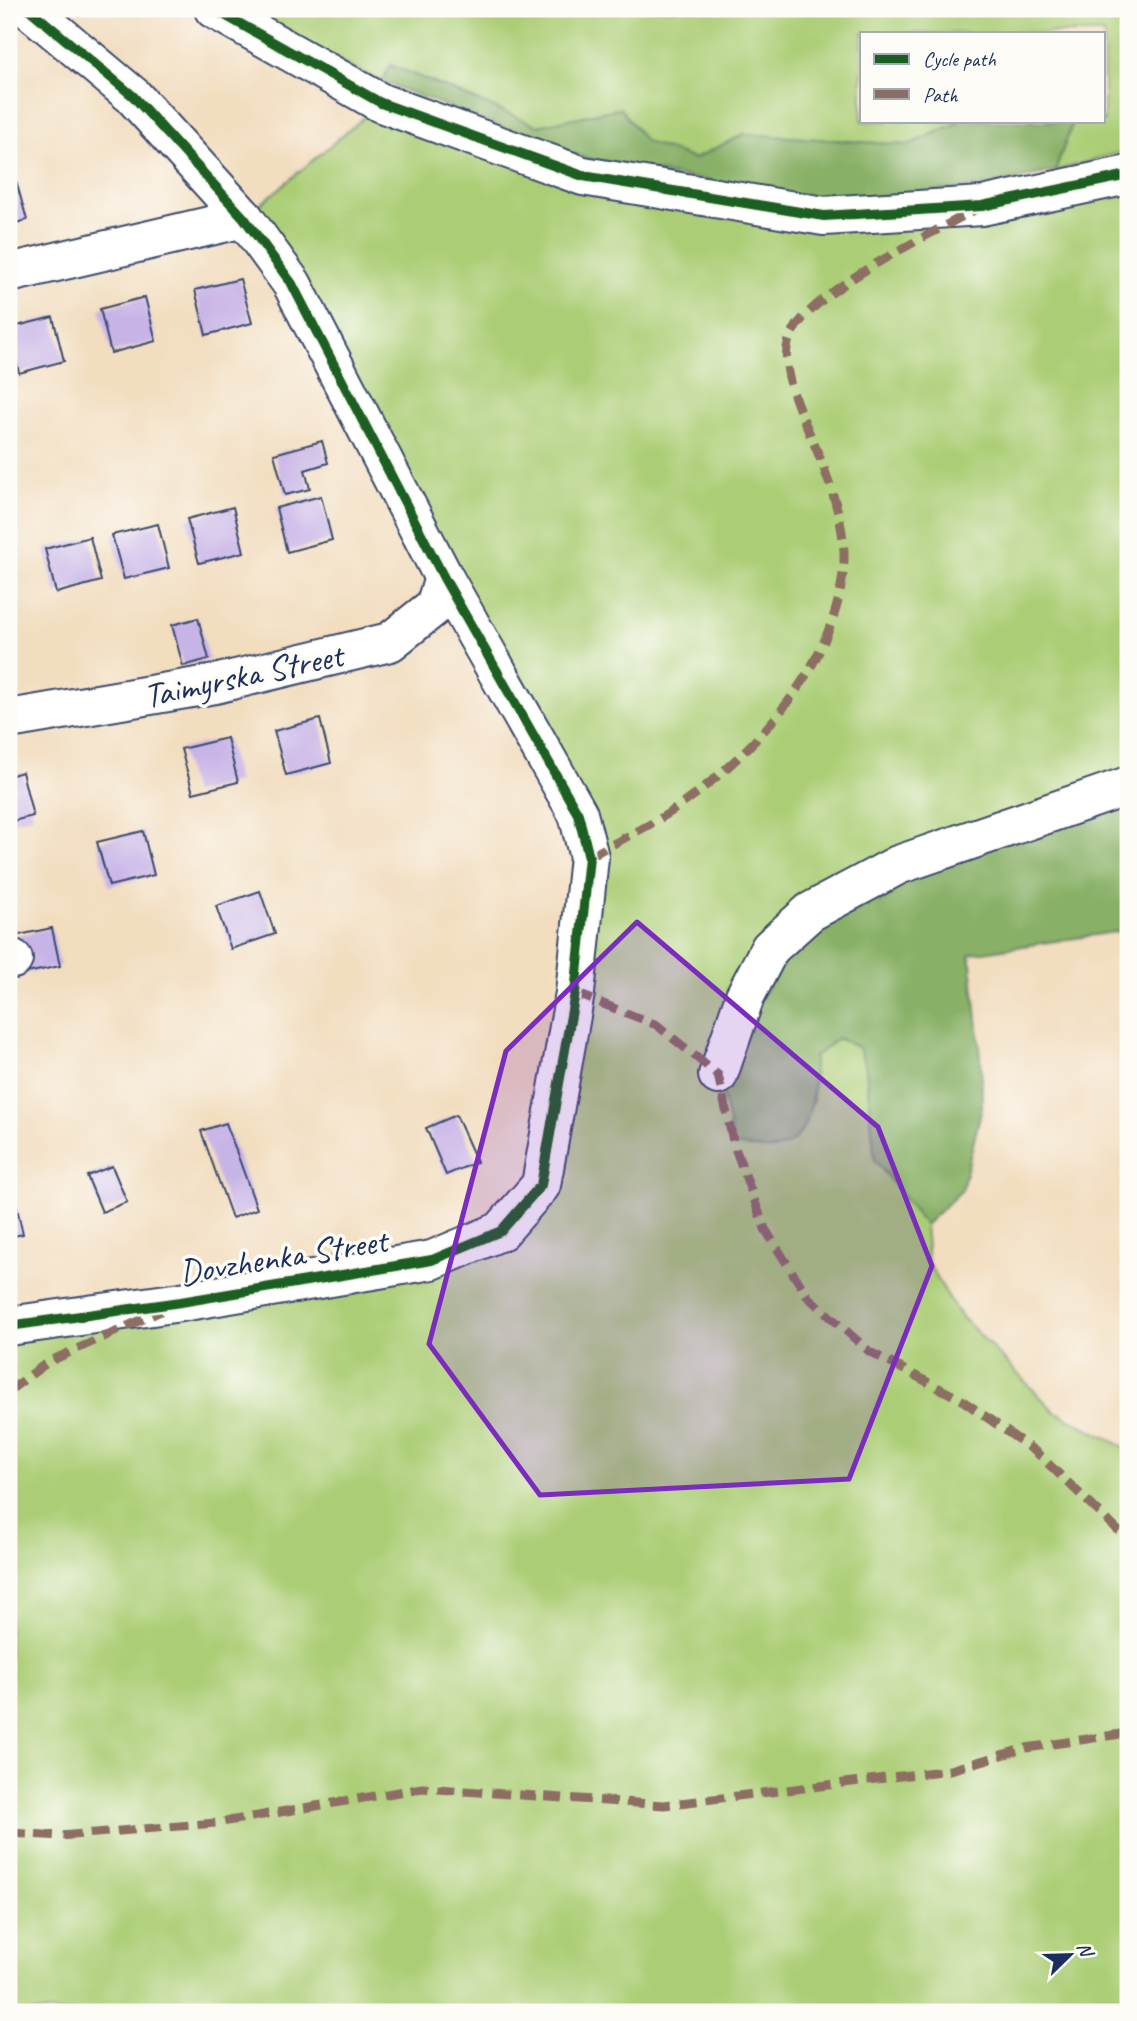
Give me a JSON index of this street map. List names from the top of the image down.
{
  "streets": {
    "street": ["Taimyrska Street", "Dovzhenka Street"]
  },
  "crossings": [
    ["Taimyrska Street", "Dovzhenka Street"]
  ],
  "legend": ["Cycle path", "Path"],
  "north": "top right"
}
